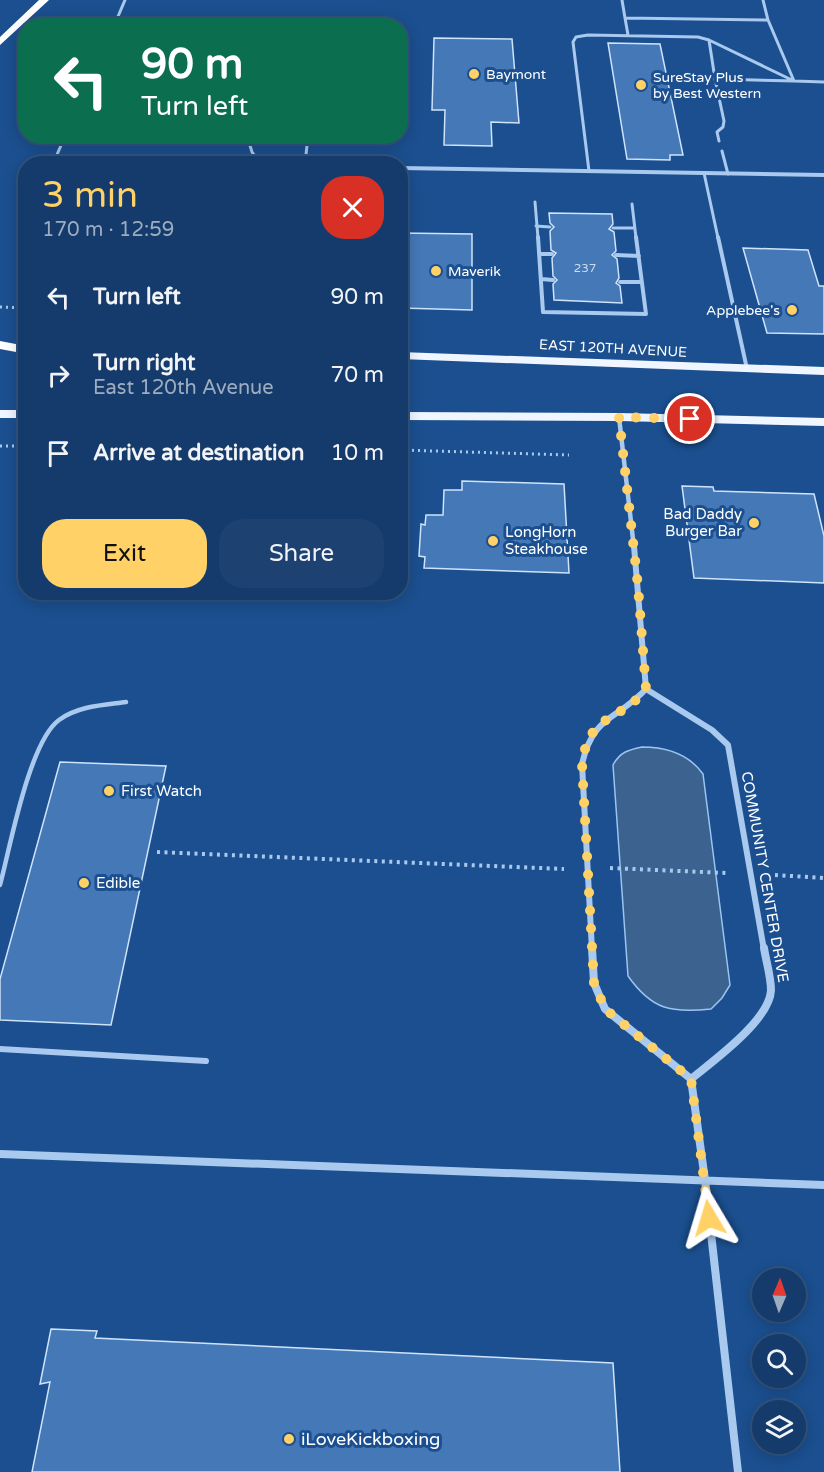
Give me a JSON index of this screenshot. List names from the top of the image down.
{
  "streets": {
    "main road": ["EAST 120TH AVENUE"],
    "street": ["COMMUNITY CENTER DRIVE"]
  },
  "places": [
    "Baymont",
    "SureStay Plus by Best Western",
    "Maverik",
    "Applebee's",
    "Bad Daddy Burger Bar",
    "LongHorn Steakhouse",
    "First Watch",
    "Edible",
    "iLoveKickboxing"
  ],
  "house_numbers": ["237"],
  "north": "top",
  "page": {
    "turn": ["90 m", "Turn left"],
    "heading": ["3 min", "170 m · 12:59"],
    "list": [
      {
        "name": "Turn left",
        "value": "90 m"
      },
      {
        "name": "Turn right",
        "note": "East 120th Avenue",
        "value": "70 m"
      },
      {
        "name": "Arrive at destination",
        "value": "10 m"
      }
    ],
    "buttons": ["Exit", "Share"]
  }
}
